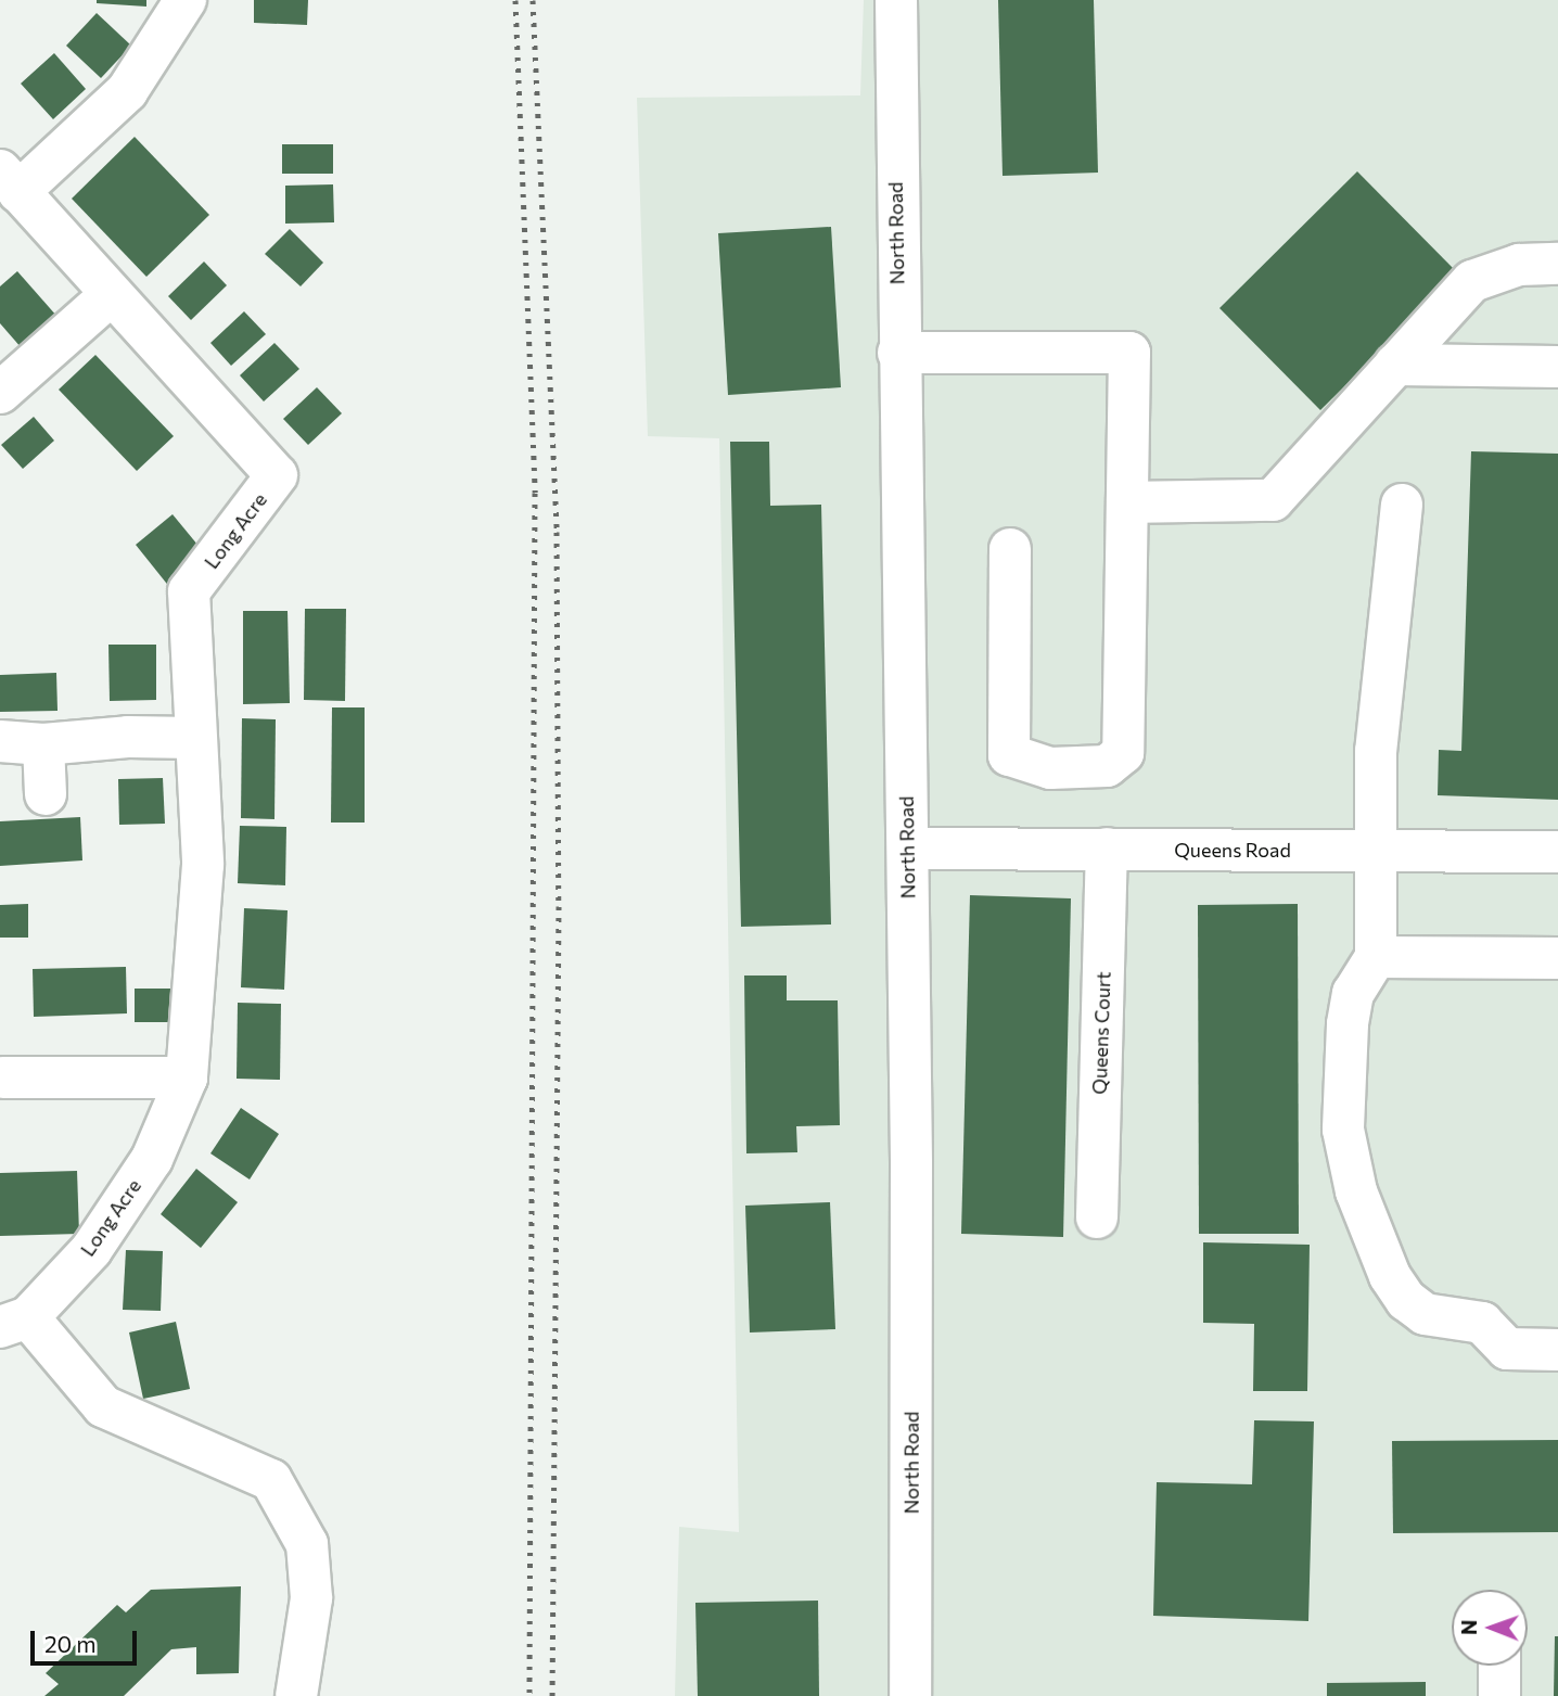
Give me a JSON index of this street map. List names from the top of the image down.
{
  "streets": {
    "street": [
      "North Road",
      "Long Acre",
      "Queens Road",
      "Queens Court"
    ]
  },
  "crossings": [
    ["North Road", "Queens Road"],
    ["Queens Road", "Queens Court"]
  ],
  "scale_bar": "20 m",
  "north": "left"
}
